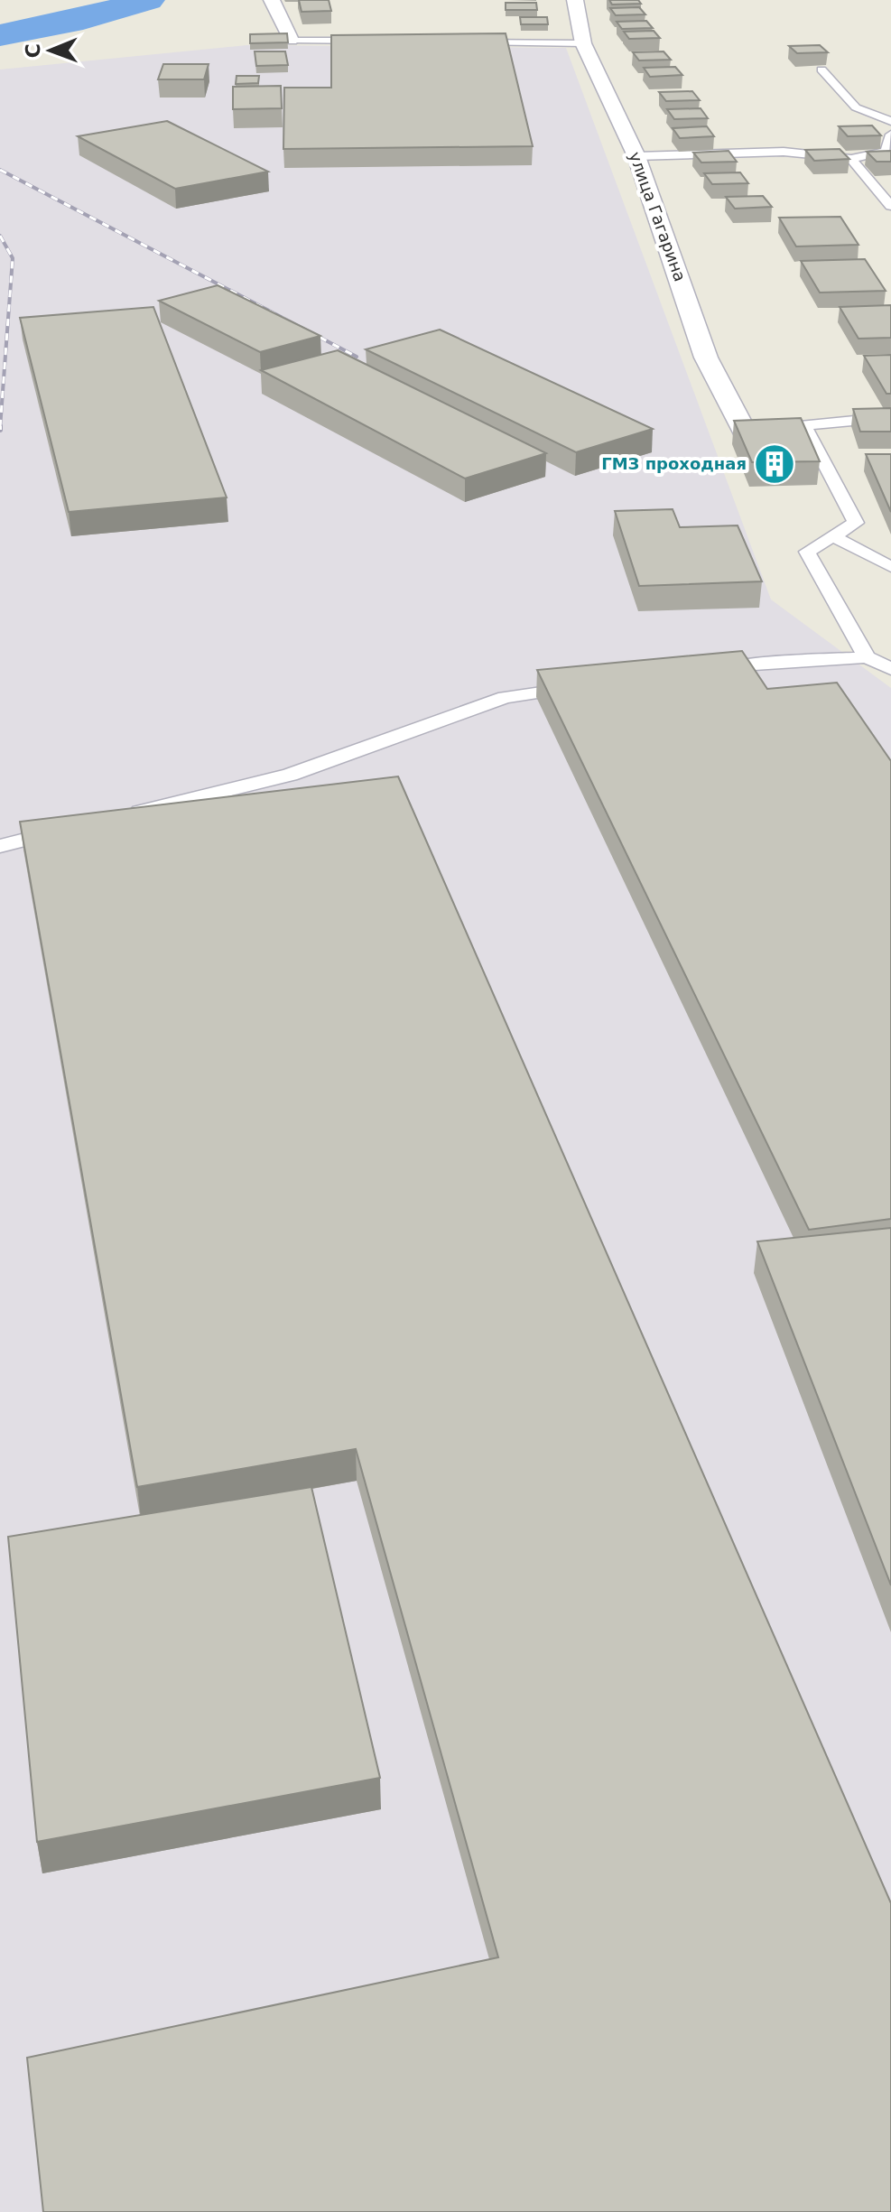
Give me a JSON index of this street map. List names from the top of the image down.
{
  "streets": {
    "street": ["улица Гагарина"]
  },
  "places": {
    "building": ["ГМЗ проходная"]
  },
  "north": "left"
}
